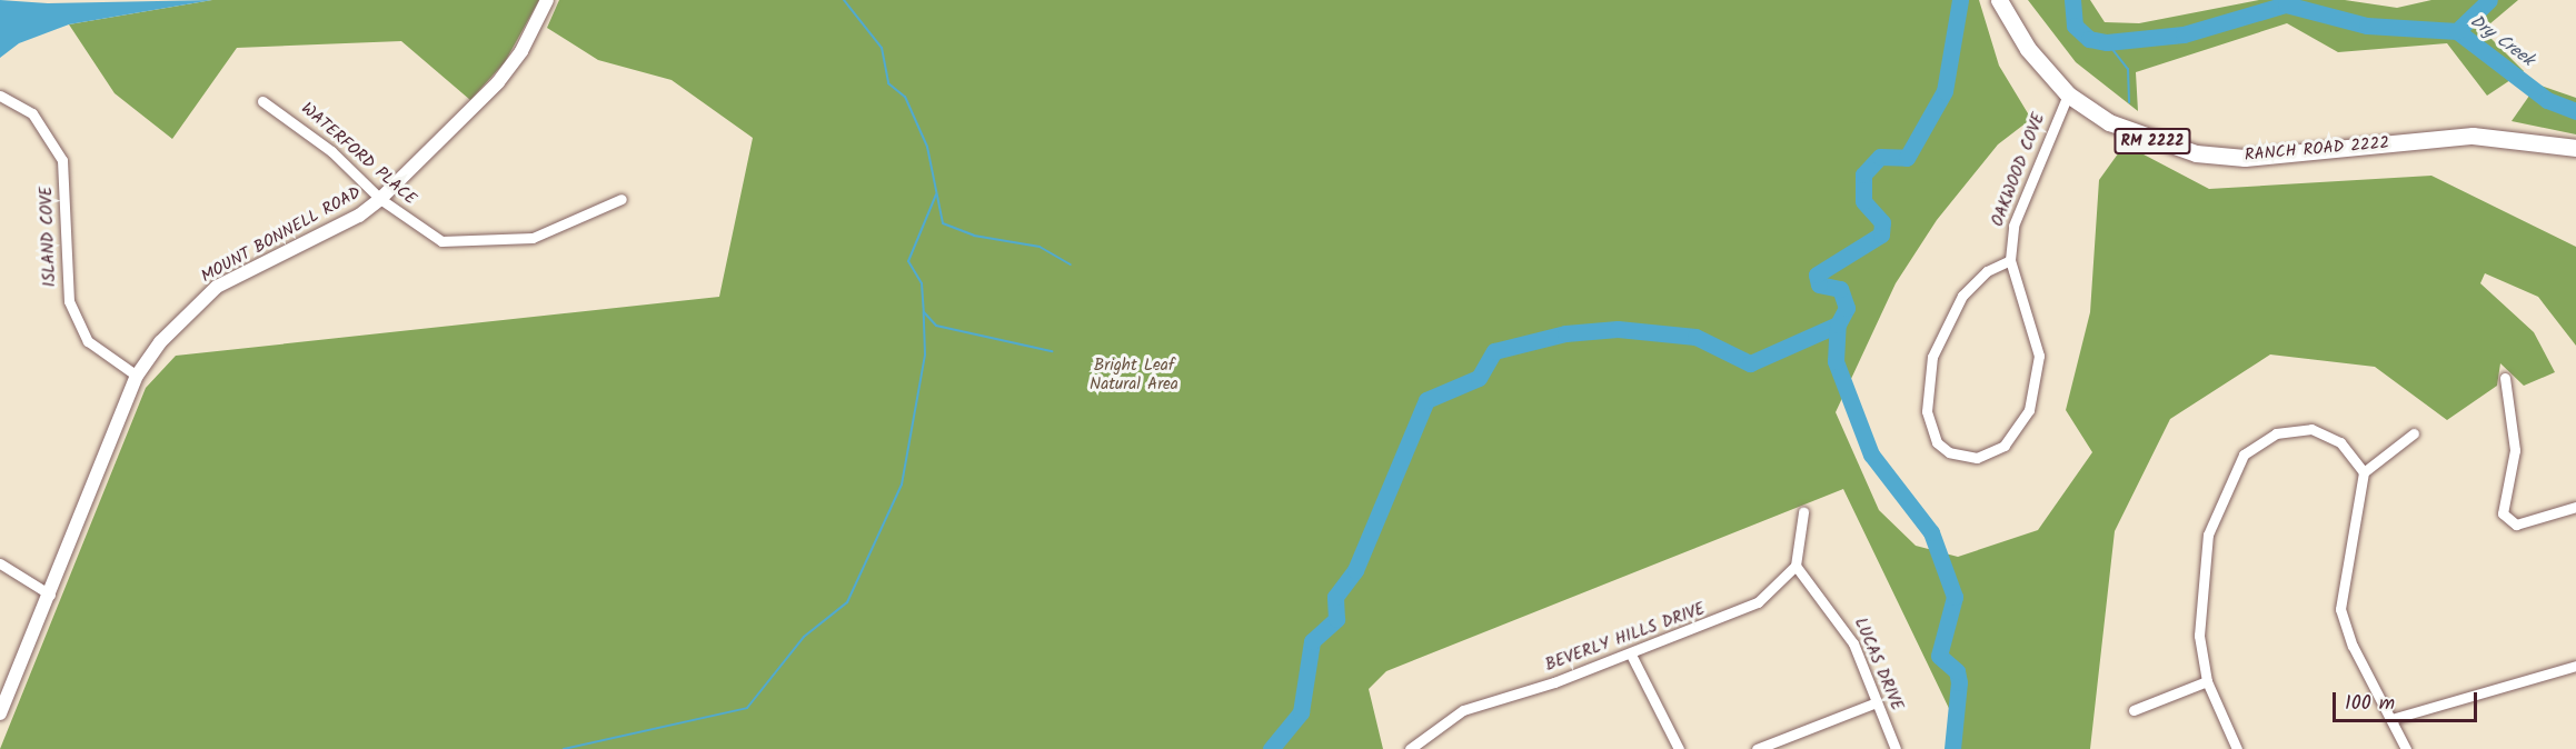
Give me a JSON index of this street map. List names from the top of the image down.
{
  "streets": {
    "main road": ["RM 2222", "RANCH ROAD 2222"],
    "street": [
      "WATERFORD PLACE",
      "OAKWOOD COVE",
      "MOUNT BONNELL ROAD",
      "ISLAND COVE",
      "BEVERLY HILLS DRIVE",
      "LUCAS DRIVE"
    ]
  },
  "crossings": [
    ["RANCH ROAD 2222", "OAKWOOD COVE"],
    ["WATERFORD PLACE", "MOUNT BONNELL ROAD"],
    ["MOUNT BONNELL ROAD", "ISLAND COVE"],
    ["BEVERLY HILLS DRIVE", "LUCAS DRIVE"]
  ],
  "water": ["Dry Creek"],
  "parks": ["Bright Leaf Natural Area"],
  "scale_bar": "100 m"
}
